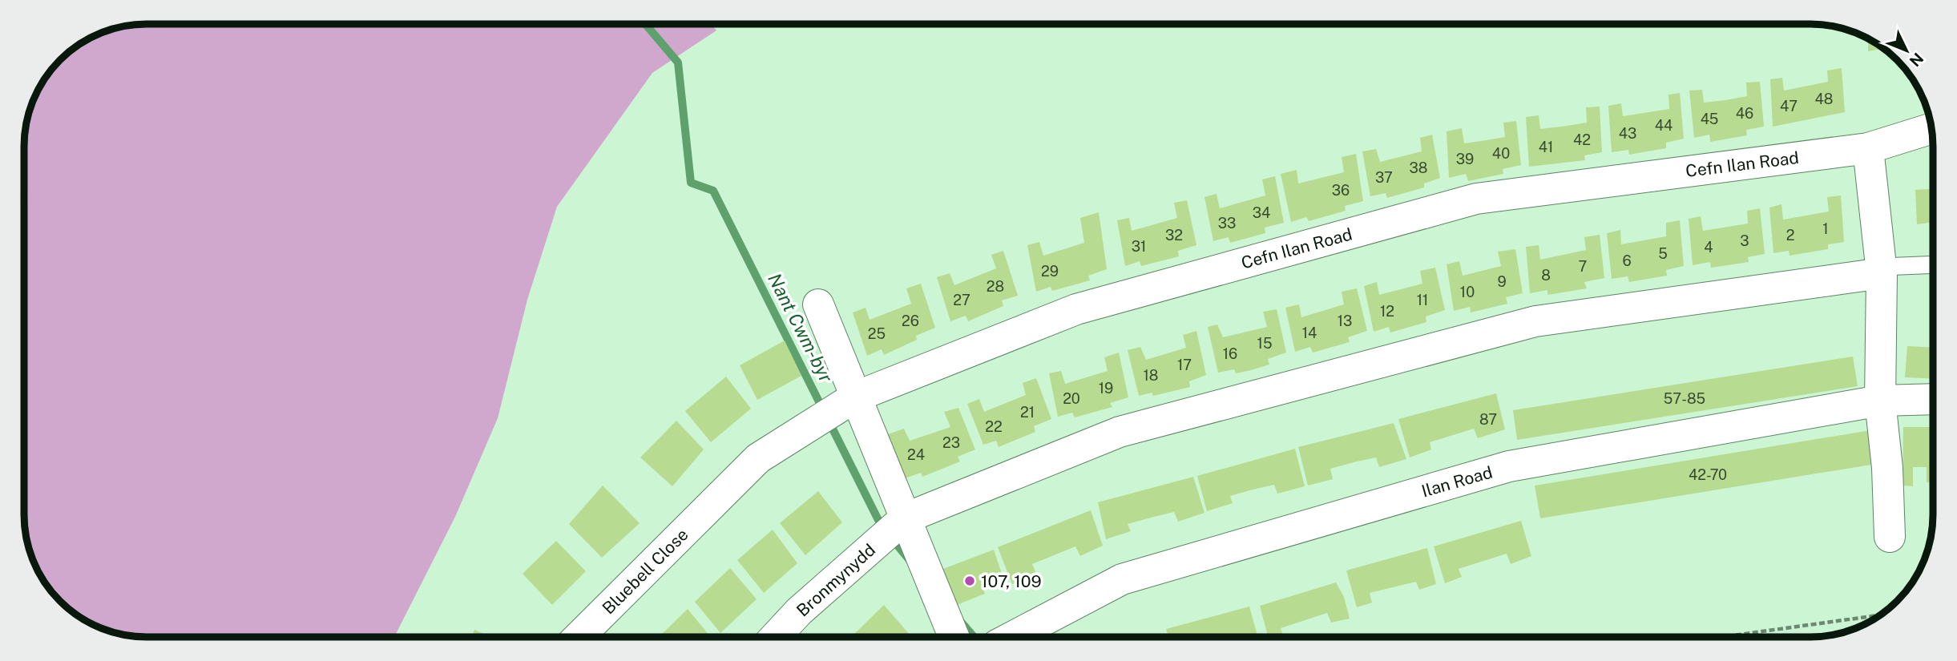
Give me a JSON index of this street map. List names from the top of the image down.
{
  "streets": {
    "street": [
      "Cefn Ilan Road",
      "Ilan Road",
      "Bluebell Close",
      "Bronmynydd"
    ]
  },
  "crossings": [
    ["Cefn Ilan Road", "Bluebell Close"]
  ],
  "water": ["Nant Cwm-byr"],
  "places": ["107, 109"],
  "house_numbers": [
    "48",
    "47",
    "46",
    "45",
    "44",
    "43",
    "42",
    "41",
    "40",
    "39",
    "38",
    "37",
    "36",
    "34",
    "33",
    "1",
    "32",
    "2",
    "3",
    "31",
    "4",
    "5",
    "6",
    "7",
    "29",
    "8",
    "9",
    "28",
    "10",
    "27",
    "11",
    "12",
    "26",
    "13",
    "14",
    "25",
    "15",
    "16",
    "17",
    "18",
    "19",
    "20",
    "57-85",
    "21",
    "87",
    "22",
    "23",
    "24",
    "42-70"
  ],
  "north": "bottom right"
}
